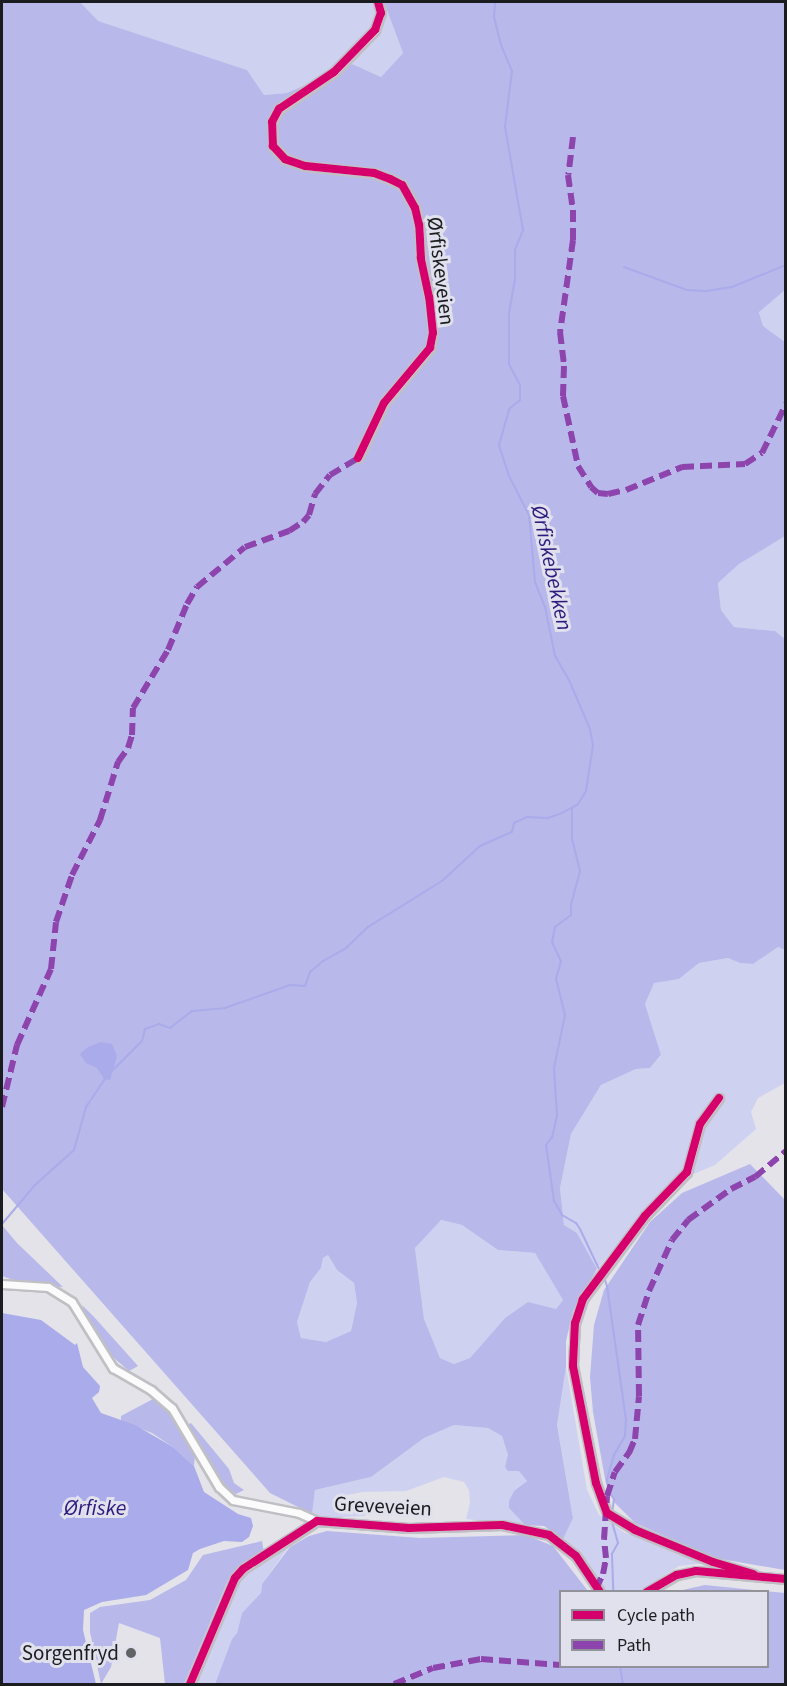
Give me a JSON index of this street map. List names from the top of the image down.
{
  "streets": {
    "street": ["Ørfiskeveien", "Greveveien"]
  },
  "water": ["Ørfiskebekken", "Ørfiske"],
  "places": ["Sorgenfryd"],
  "legend": ["Cycle path", "Path"]
}
